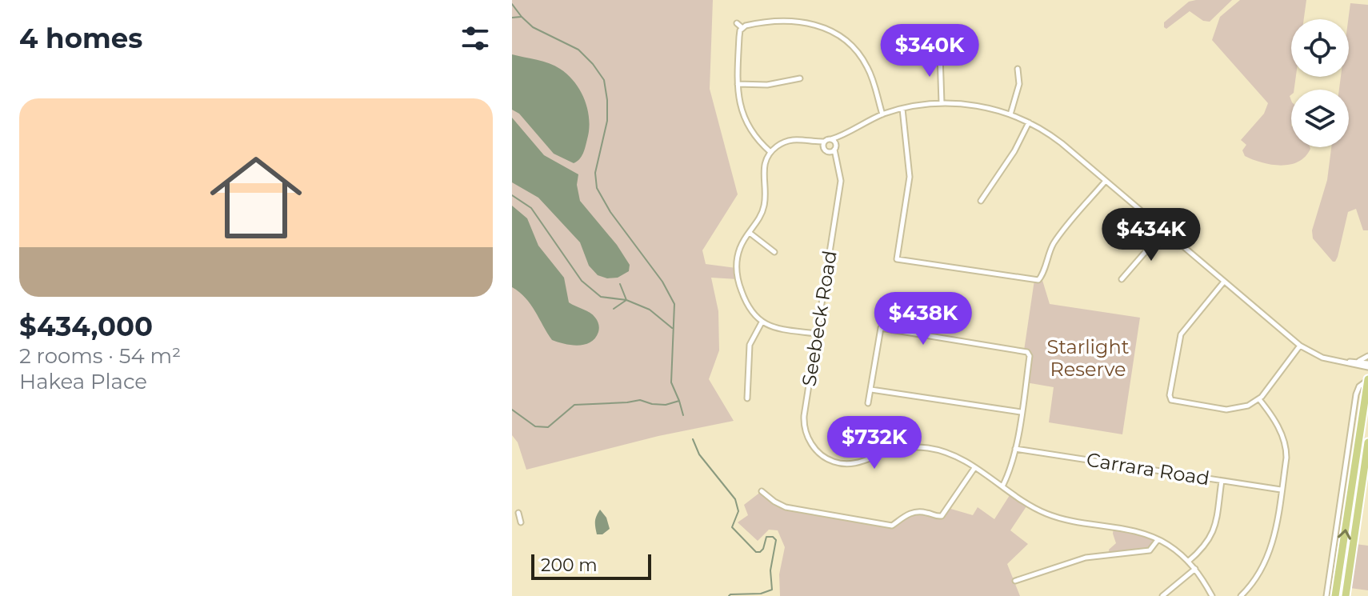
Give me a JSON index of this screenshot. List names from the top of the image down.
{
  "streets": {
    "street": ["Seebeck Road", "Carrara Road"]
  },
  "parks": ["Starlight Reserve"],
  "scale_bar": "200 m",
  "page": {
    "heading": "4 homes",
    "price": [
      "$340K",
      "$434K",
      "$438K",
      "$732K"
    ],
    "list": [
      {
        "name": "$434,000",
        "note": "2 rooms · 54 m² · Hakea Place"
      }
    ],
    "scale": "200 m"
  }
}
